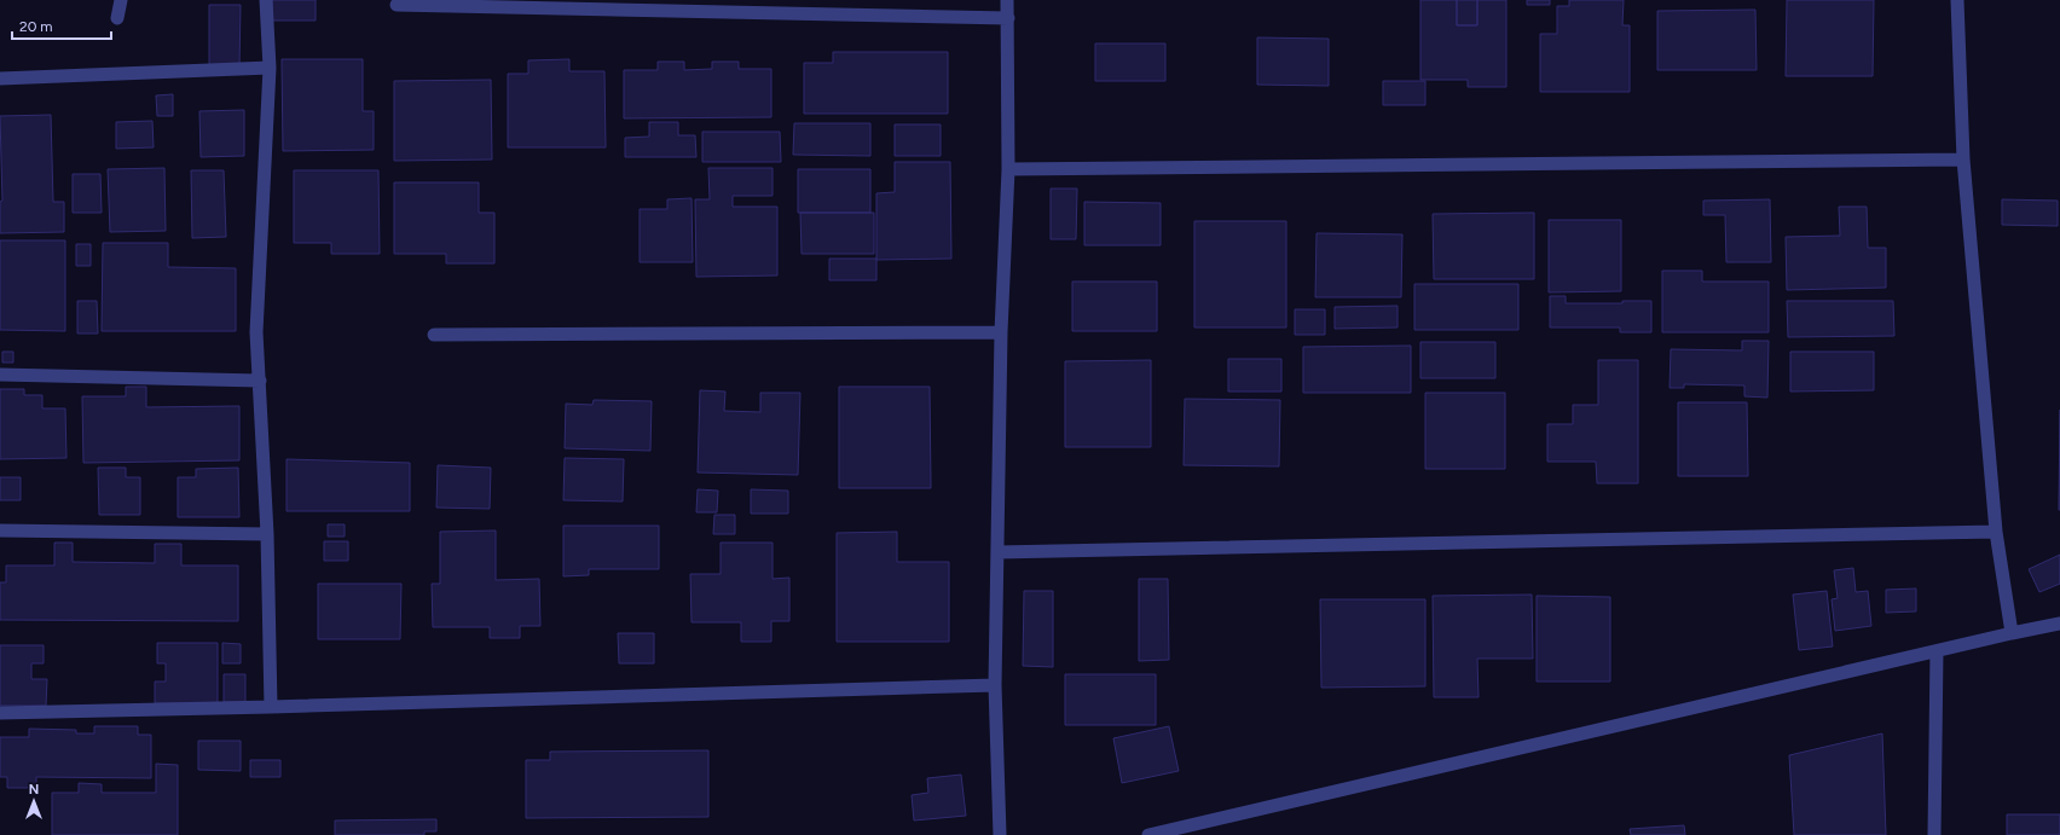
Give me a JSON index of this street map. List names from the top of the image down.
{
  "scale_bar": "20 m",
  "north": "top"
}
